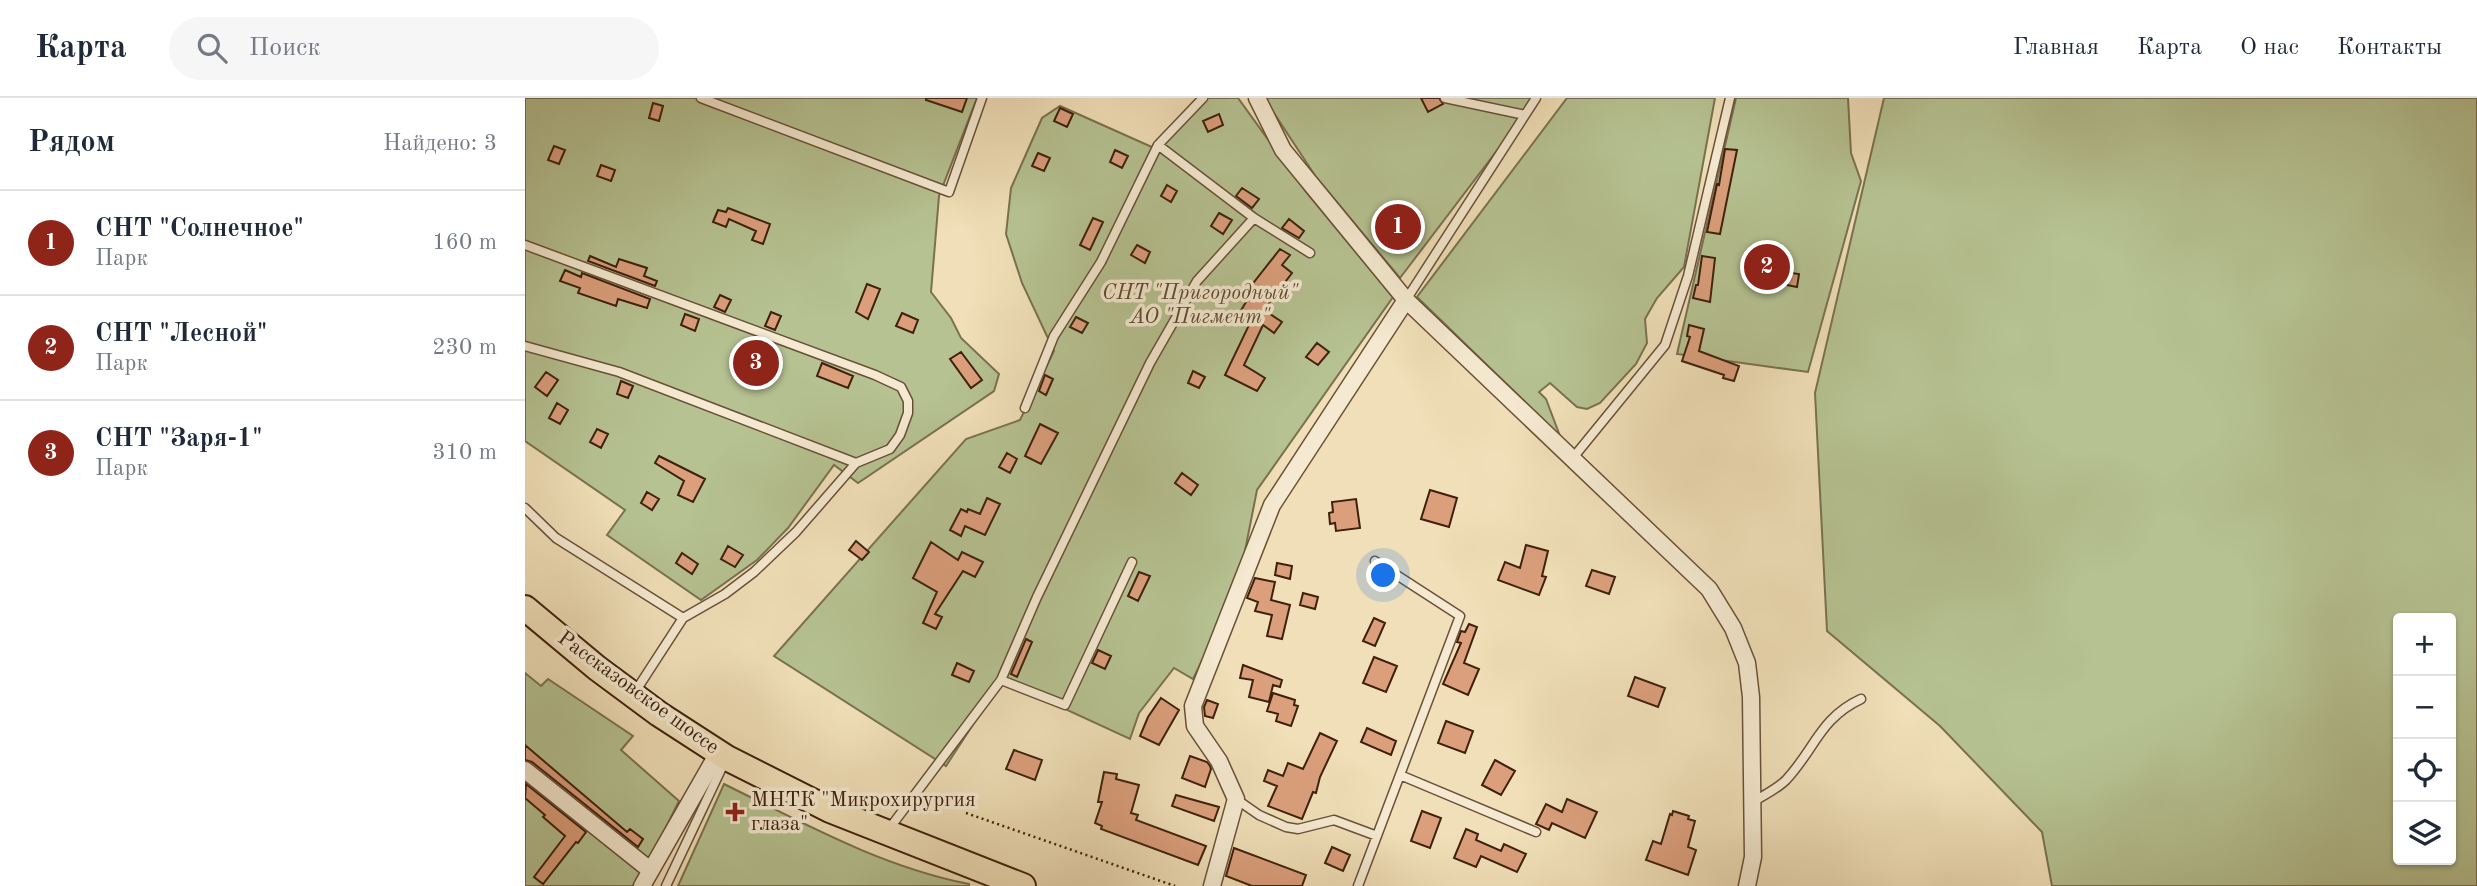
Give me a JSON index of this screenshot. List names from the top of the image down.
{
  "streets": {
    "main road": ["Рассказовское шоссе"]
  },
  "parks": ["СНТ \"Пригородный\" АО \"Пигмент\""],
  "places": {
    "health": ["МНТК \"Микрохирургия глаза\""]
  },
  "page": {
    "header": "Карта",
    "search": "Поиск",
    "nav": [
      "Главная",
      "Карта",
      "О нас",
      "Контакты"
    ],
    "heading": ["Рядом", "Найдено: 3"],
    "list": [
      {
        "mark": "1",
        "name": "СНТ \"Солнечное\"",
        "note": "Парк",
        "value": "160 m"
      },
      {
        "mark": "2",
        "name": "СНТ \"Лесной\"",
        "note": "Парк",
        "value": "230 m"
      },
      {
        "mark": "3",
        "name": "СНТ \"Заря-1\"",
        "note": "Парк",
        "value": "310 m"
      }
    ],
    "pins": ["1", "2", "3"],
    "map_buttons": ["+", "−"]
  }
}
